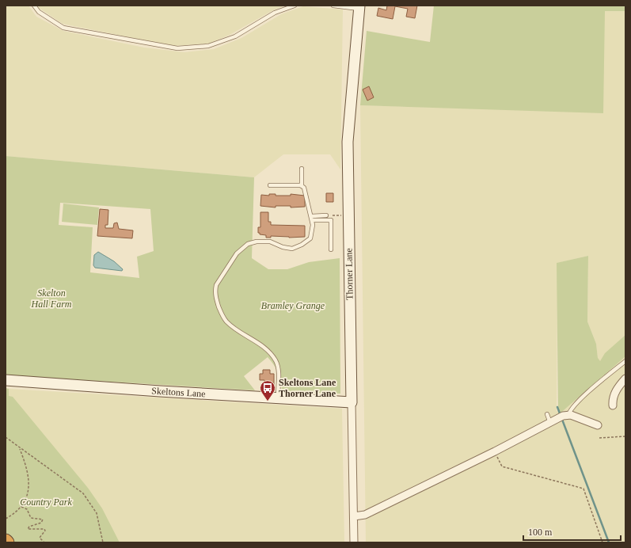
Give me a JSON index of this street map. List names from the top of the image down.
{
  "streets": {
    "street": ["Thorner Lane", "Skeltons Lane"]
  },
  "crossings": [
    ["Thorner Lane", "Skeltons Lane"]
  ],
  "parks": ["Skelton Hall Farm", "Bramley Grange", "Country Park"],
  "places": {
    "bus stop": ["Skeltons Lane Thorner Lane"]
  },
  "scale_bar": "100 m"
}
